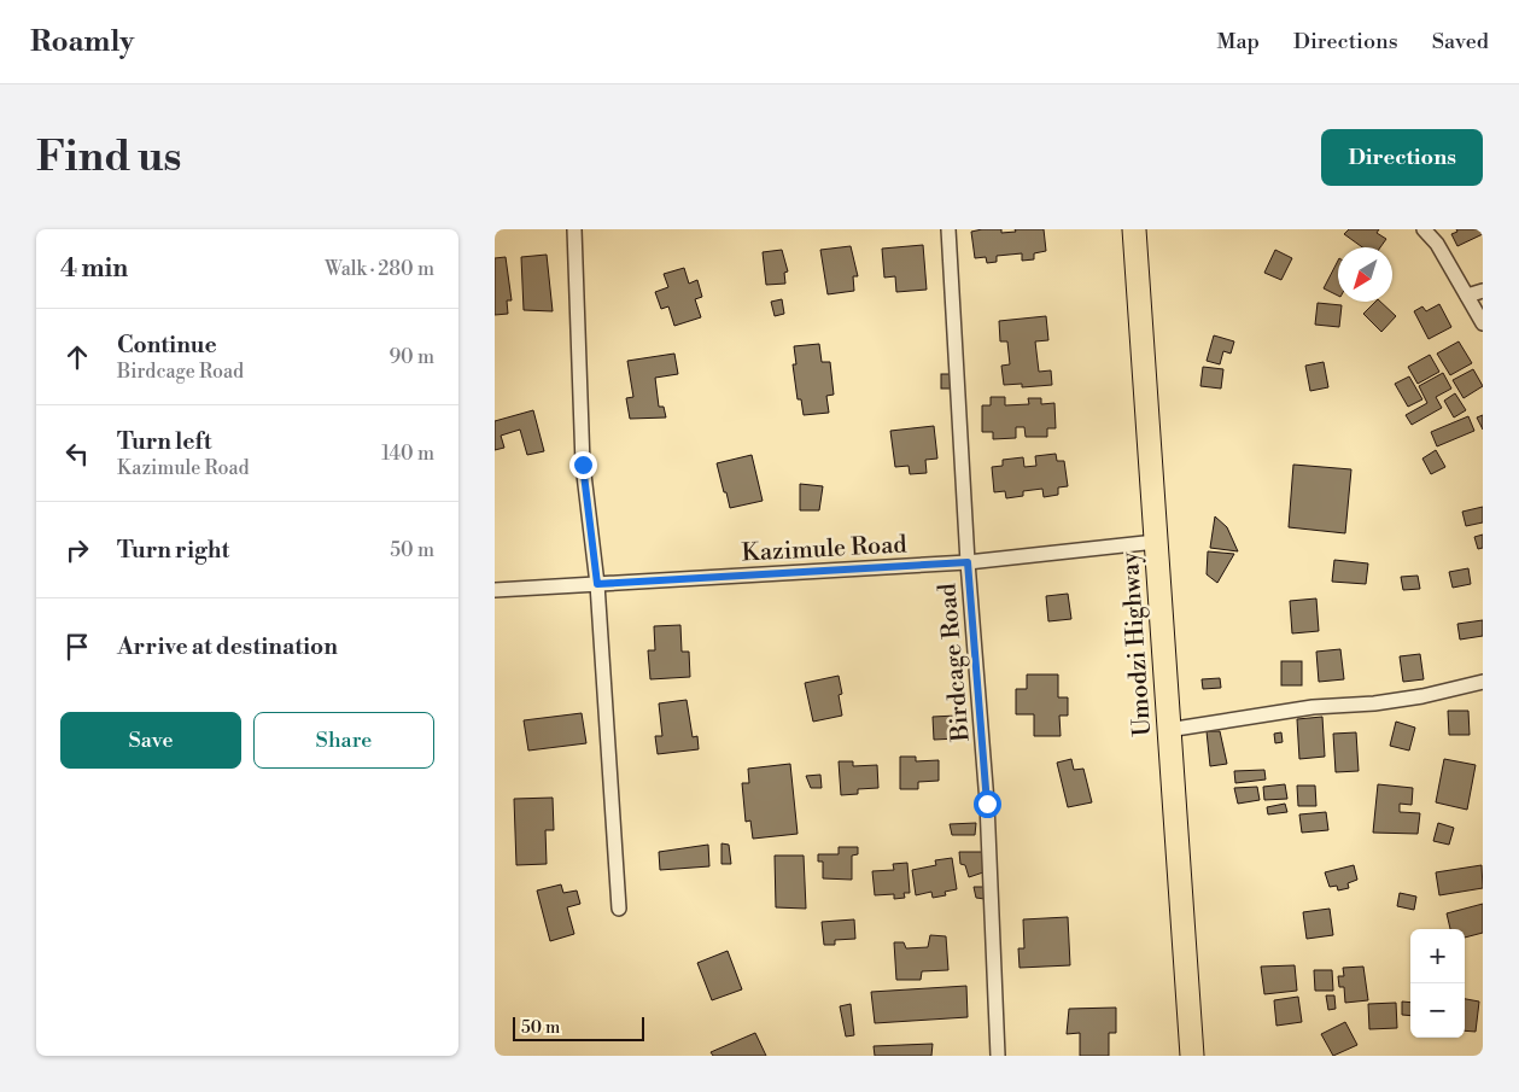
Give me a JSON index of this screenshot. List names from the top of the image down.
{
  "streets": {
    "highway": ["Umodzi Highway"],
    "street": ["Kazimule Road", "Birdcage Road"]
  },
  "crossings": [
    ["Kazimule Road", "Umodzi Highway"],
    ["Kazimule Road", "Birdcage Road"]
  ],
  "scale_bar": "50 m",
  "north": "bottom left",
  "page": {
    "header": "Roamly",
    "nav": ["Map", "Directions", "Saved"],
    "buttons": [
      "Directions",
      ["Save", "Share"]
    ],
    "title": "Find us",
    "heading": ["4 min", "Walk · 280 m"],
    "list": [
      ["Continue", "Birdcage Road", "90 m"],
      ["Turn left", "Kazimule Road", "140 m"],
      ["Turn right", "50 m"],
      "Arrive at destination"
    ],
    "map_buttons": ["+", "−"],
    "scale": "50 m"
  }
}
